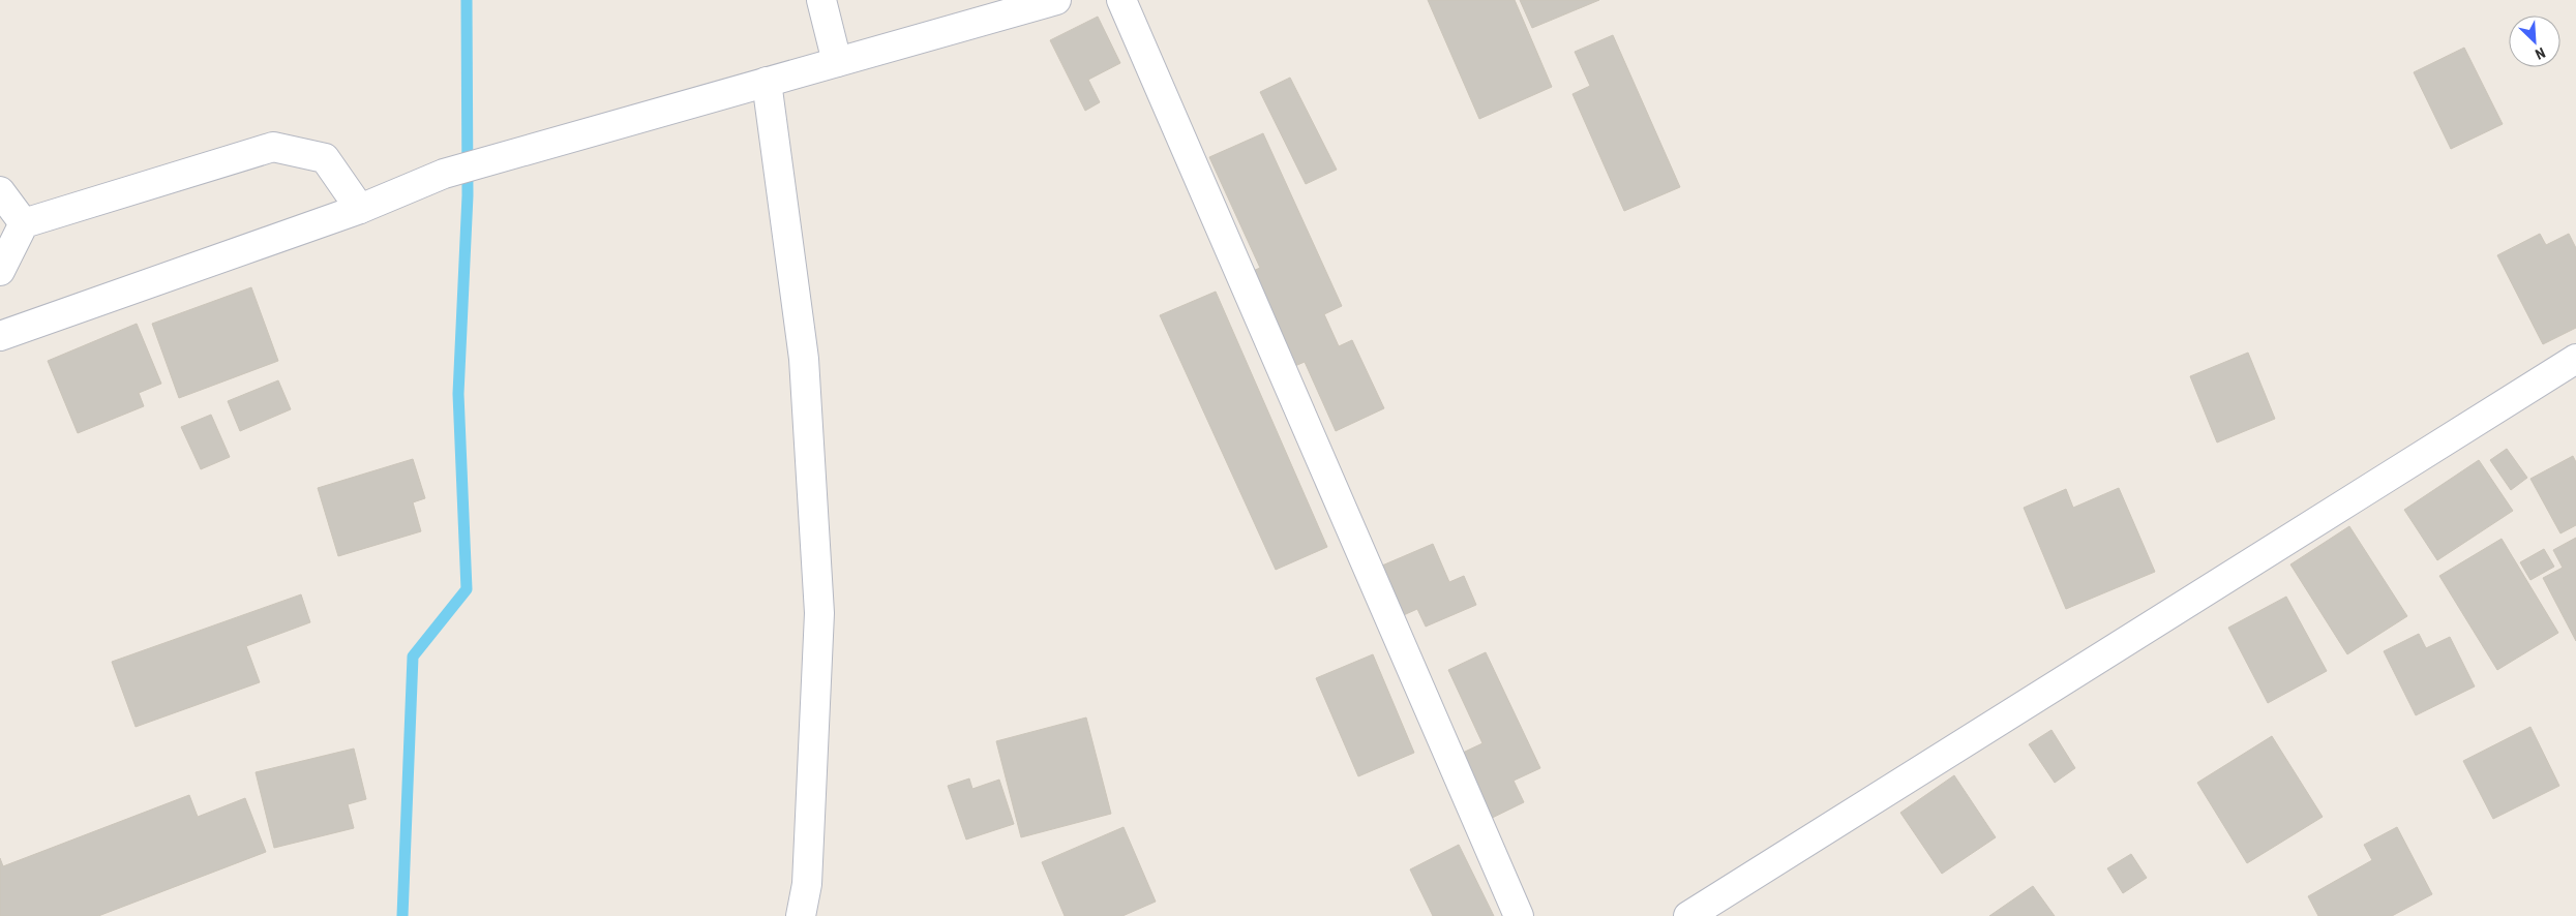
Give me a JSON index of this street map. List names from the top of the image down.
{
  "north": "bottom right"
}
